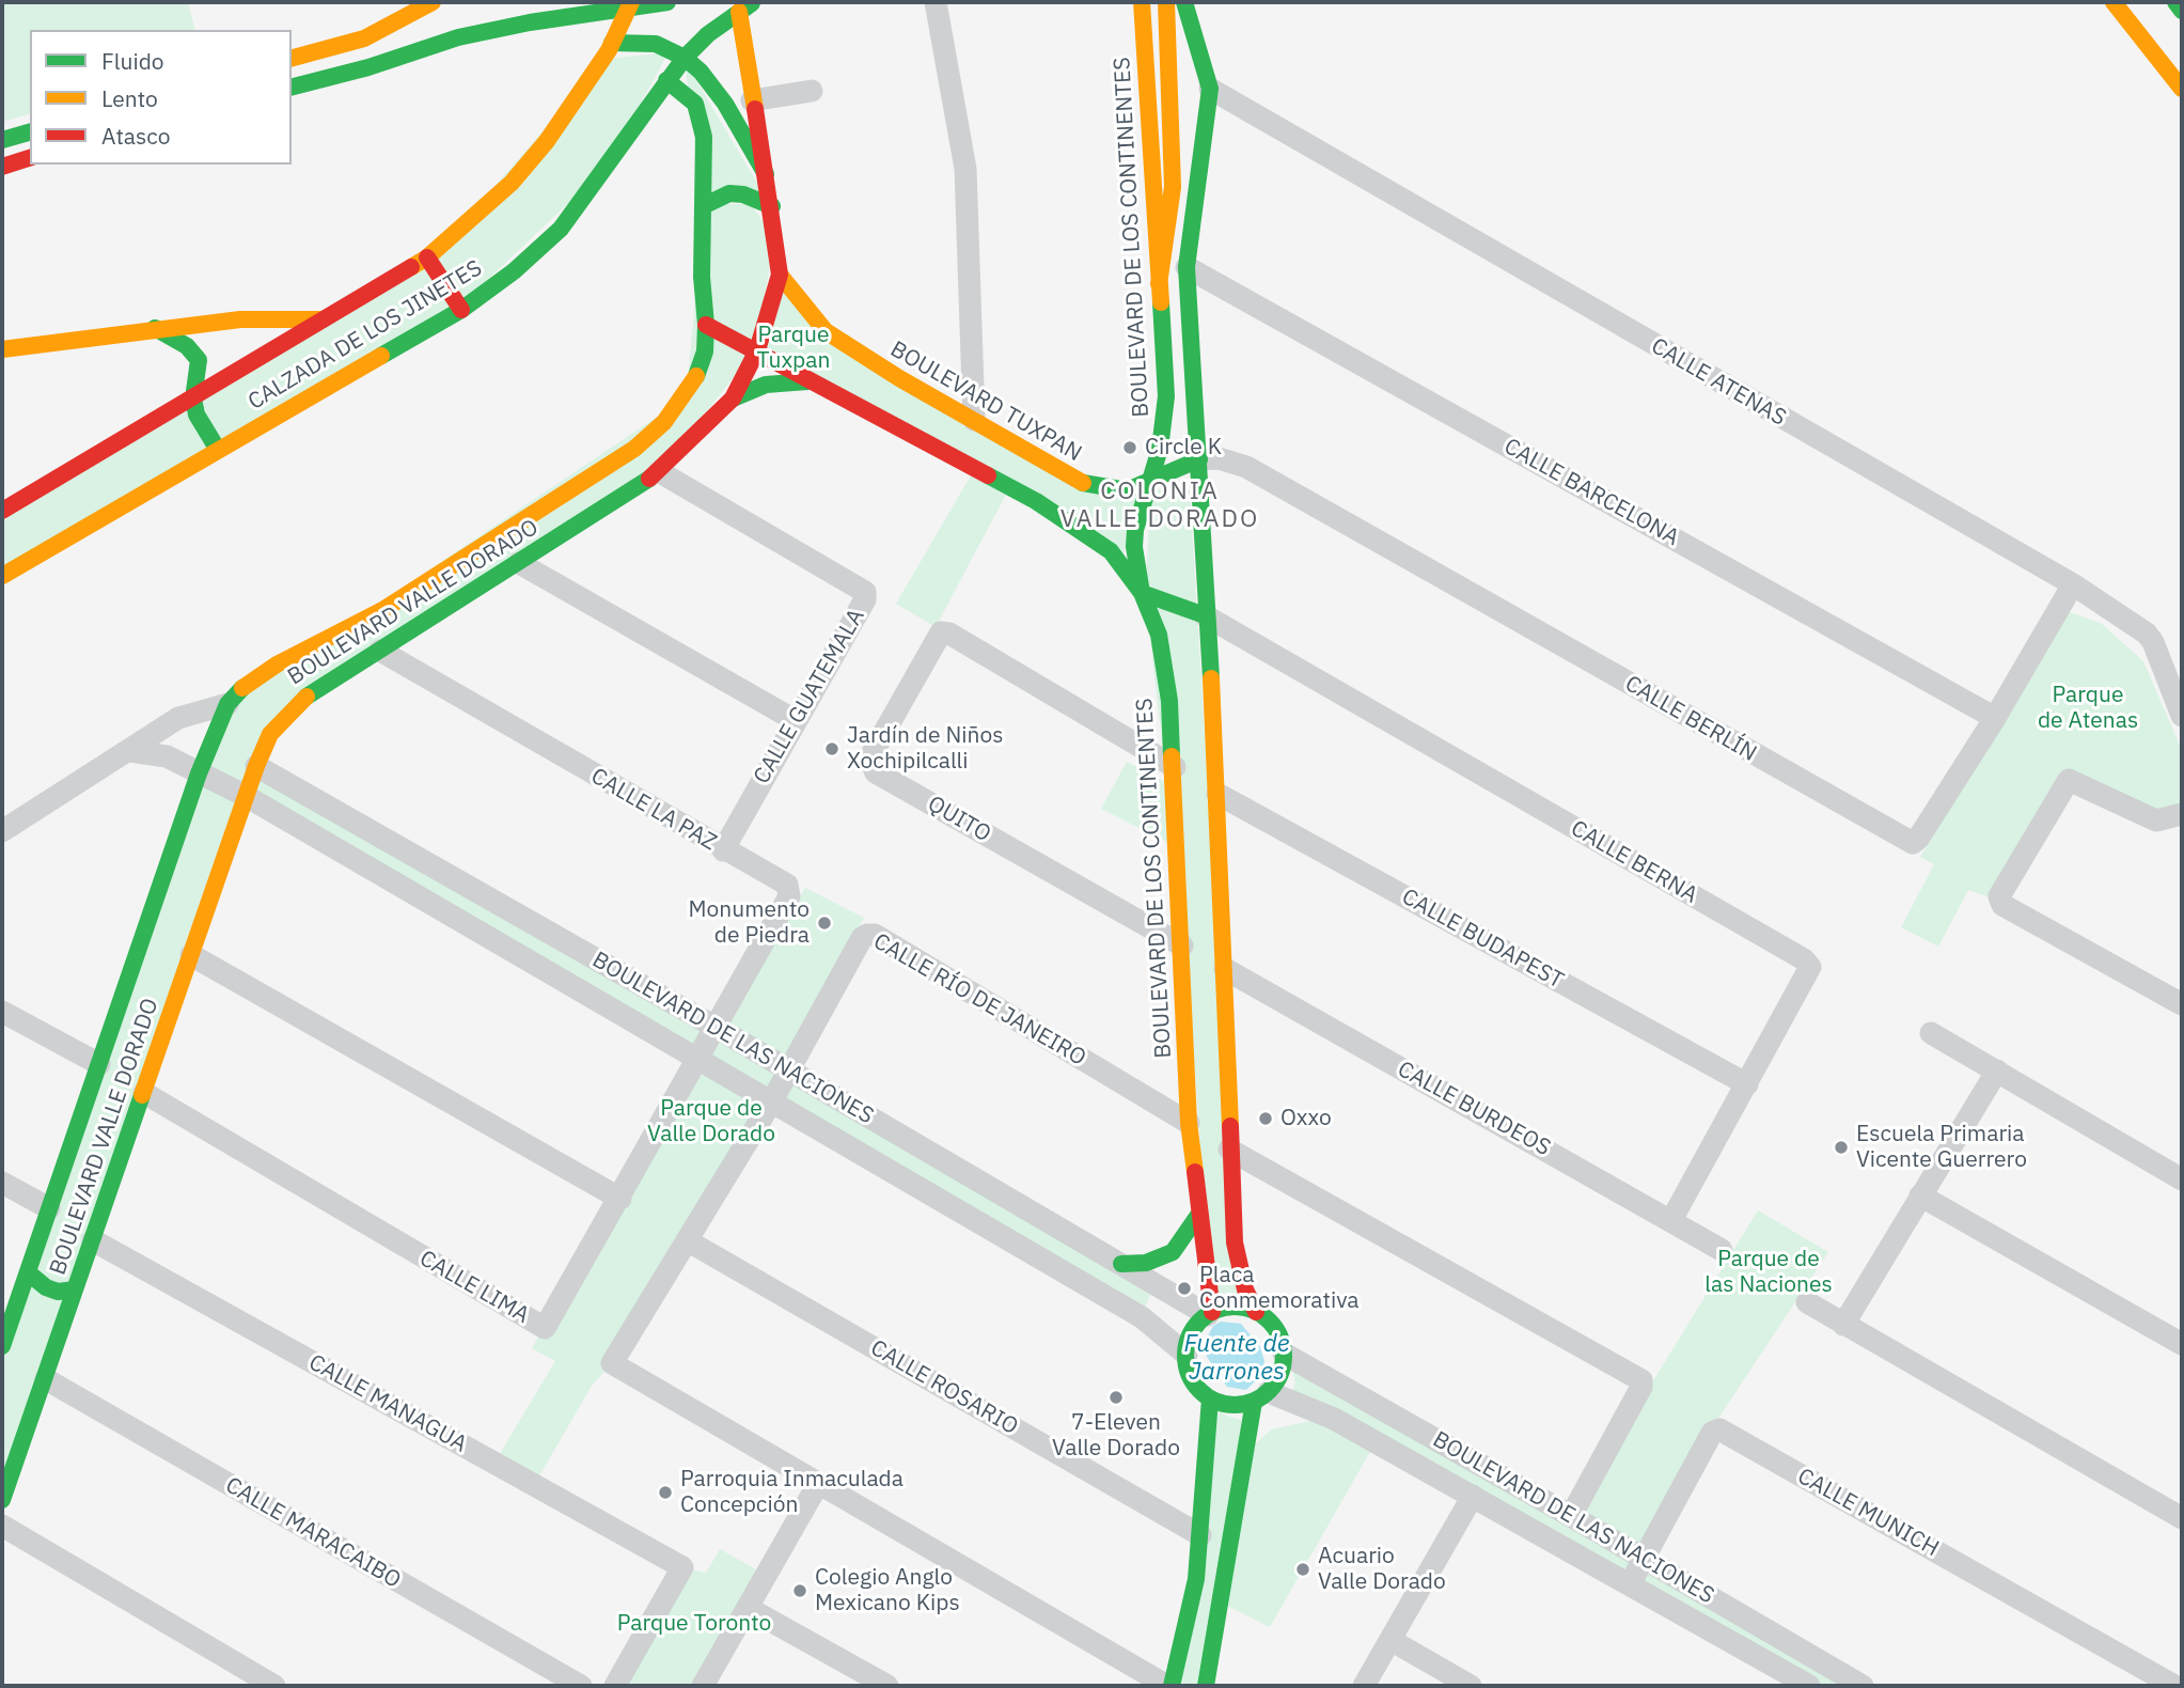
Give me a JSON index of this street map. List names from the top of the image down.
{
  "streets": {
    "main road": [
      "BOULEVARD DE LOS CONTINENTES",
      "CALZADA DE LOS JINETES",
      "BOULEVARD TUXPAN",
      "BOULEVARD VALLE DORADO"
    ],
    "street": [
      "CALLE ATENAS",
      "CALLE BARCELONA",
      "CALLE GUATEMALA",
      "CALLE BERLÍN",
      "CALLE LA PAZ",
      "QUITO",
      "CALLE BERNA",
      "CALLE BUDAPEST",
      "CALLE RÍO DE JANEIRO",
      "BOULEVARD DE LAS NACIONES",
      "CALLE BURDEOS",
      "CALLE LIMA",
      "CALLE ROSARIO",
      "CALLE MANAGUA",
      "CALLE MUNICH",
      "CALLE MARACAIBO"
    ]
  },
  "crossings": [
    ["BOULEVARD DE LOS CONTINENTES", "BOULEVARD TUXPAN"],
    ["BOULEVARD DE LOS CONTINENTES", "QUITO"],
    ["BOULEVARD DE LOS CONTINENTES", "CALLE RÍO DE JANEIRO"],
    ["BOULEVARD DE LOS CONTINENTES", "BOULEVARD DE LAS NACIONES"],
    ["CALZADA DE LOS JINETES", "BOULEVARD VALLE DORADO"],
    ["CALLE ATENAS", "CALLE BERLÍN"],
    ["BOULEVARD TUXPAN", "BOULEVARD VALLE DORADO"],
    ["BOULEVARD TUXPAN", "CALLE BERLÍN"],
    ["CALLE BARCELONA", "CALLE BERLÍN"],
    ["BOULEVARD VALLE DORADO", "CALLE GUATEMALA"],
    ["BOULEVARD VALLE DORADO", "CALLE LA PAZ"],
    ["BOULEVARD VALLE DORADO", "BOULEVARD DE LAS NACIONES"],
    ["BOULEVARD VALLE DORADO", "CALLE LIMA"],
    ["BOULEVARD VALLE DORADO", "CALLE MANAGUA"],
    ["BOULEVARD VALLE DORADO", "CALLE MARACAIBO"],
    ["CALLE GUATEMALA", "CALLE LA PAZ"],
    ["CALLE LA PAZ", "BOULEVARD DE LAS NACIONES"],
    ["CALLE LA PAZ", "CALLE LIMA"],
    ["CALLE BERNA", "CALLE BUDAPEST"],
    ["CALLE BERNA", "CALLE BURDEOS"],
    ["CALLE RÍO DE JANEIRO", "BOULEVARD DE LAS NACIONES"],
    ["BOULEVARD DE LAS NACIONES", "CALLE LIMA"],
    ["BOULEVARD DE LAS NACIONES", "CALLE MUNICH"]
  ],
  "districts": ["COLONIA VALLE DORADO"],
  "water": ["Fuente de Jarrones"],
  "parks": [
    "Parque Tuxpan",
    "Parque de Atenas",
    "Parque de Valle Dorado",
    "Parque de las Naciones",
    "Parque Toronto"
  ],
  "places": [
    "Circle K",
    "Jardín de Niños Xochipilcalli",
    "Monumento de Piedra",
    "Oxxo",
    "Escuela Primaria Vicente Guerrero",
    "Placa Conmemorativa",
    "7-Eleven Valle Dorado",
    "Parroquia Inmaculada Concepción",
    "Acuario Valle Dorado",
    "Colegio Anglo Mexicano Kips"
  ],
  "legend": ["Fluido", "Lento", "Atasco"]
}
